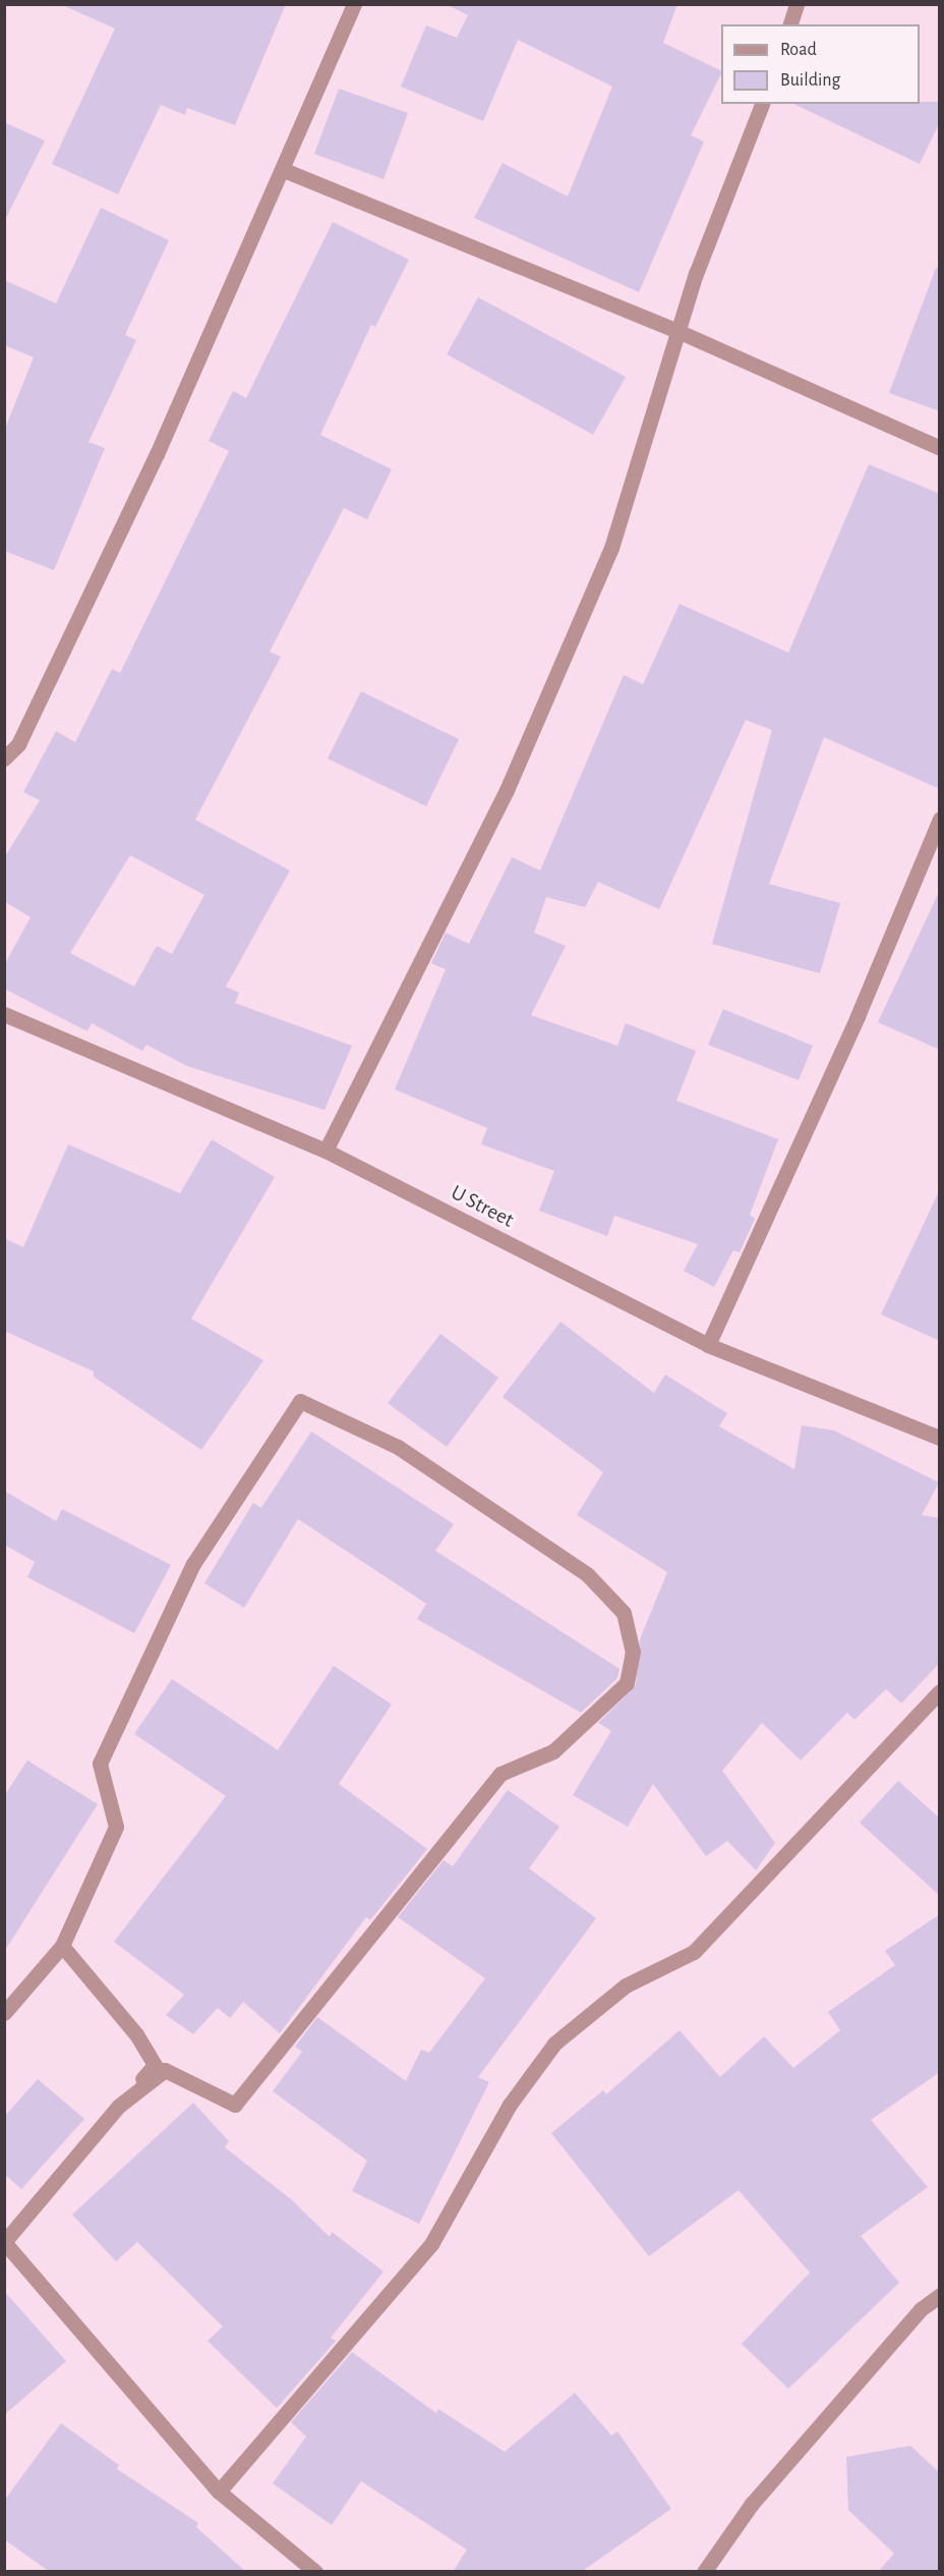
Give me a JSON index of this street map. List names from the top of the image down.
{
  "streets": {
    "street": ["U Street"]
  },
  "legend": ["Road", "Building"]
}
